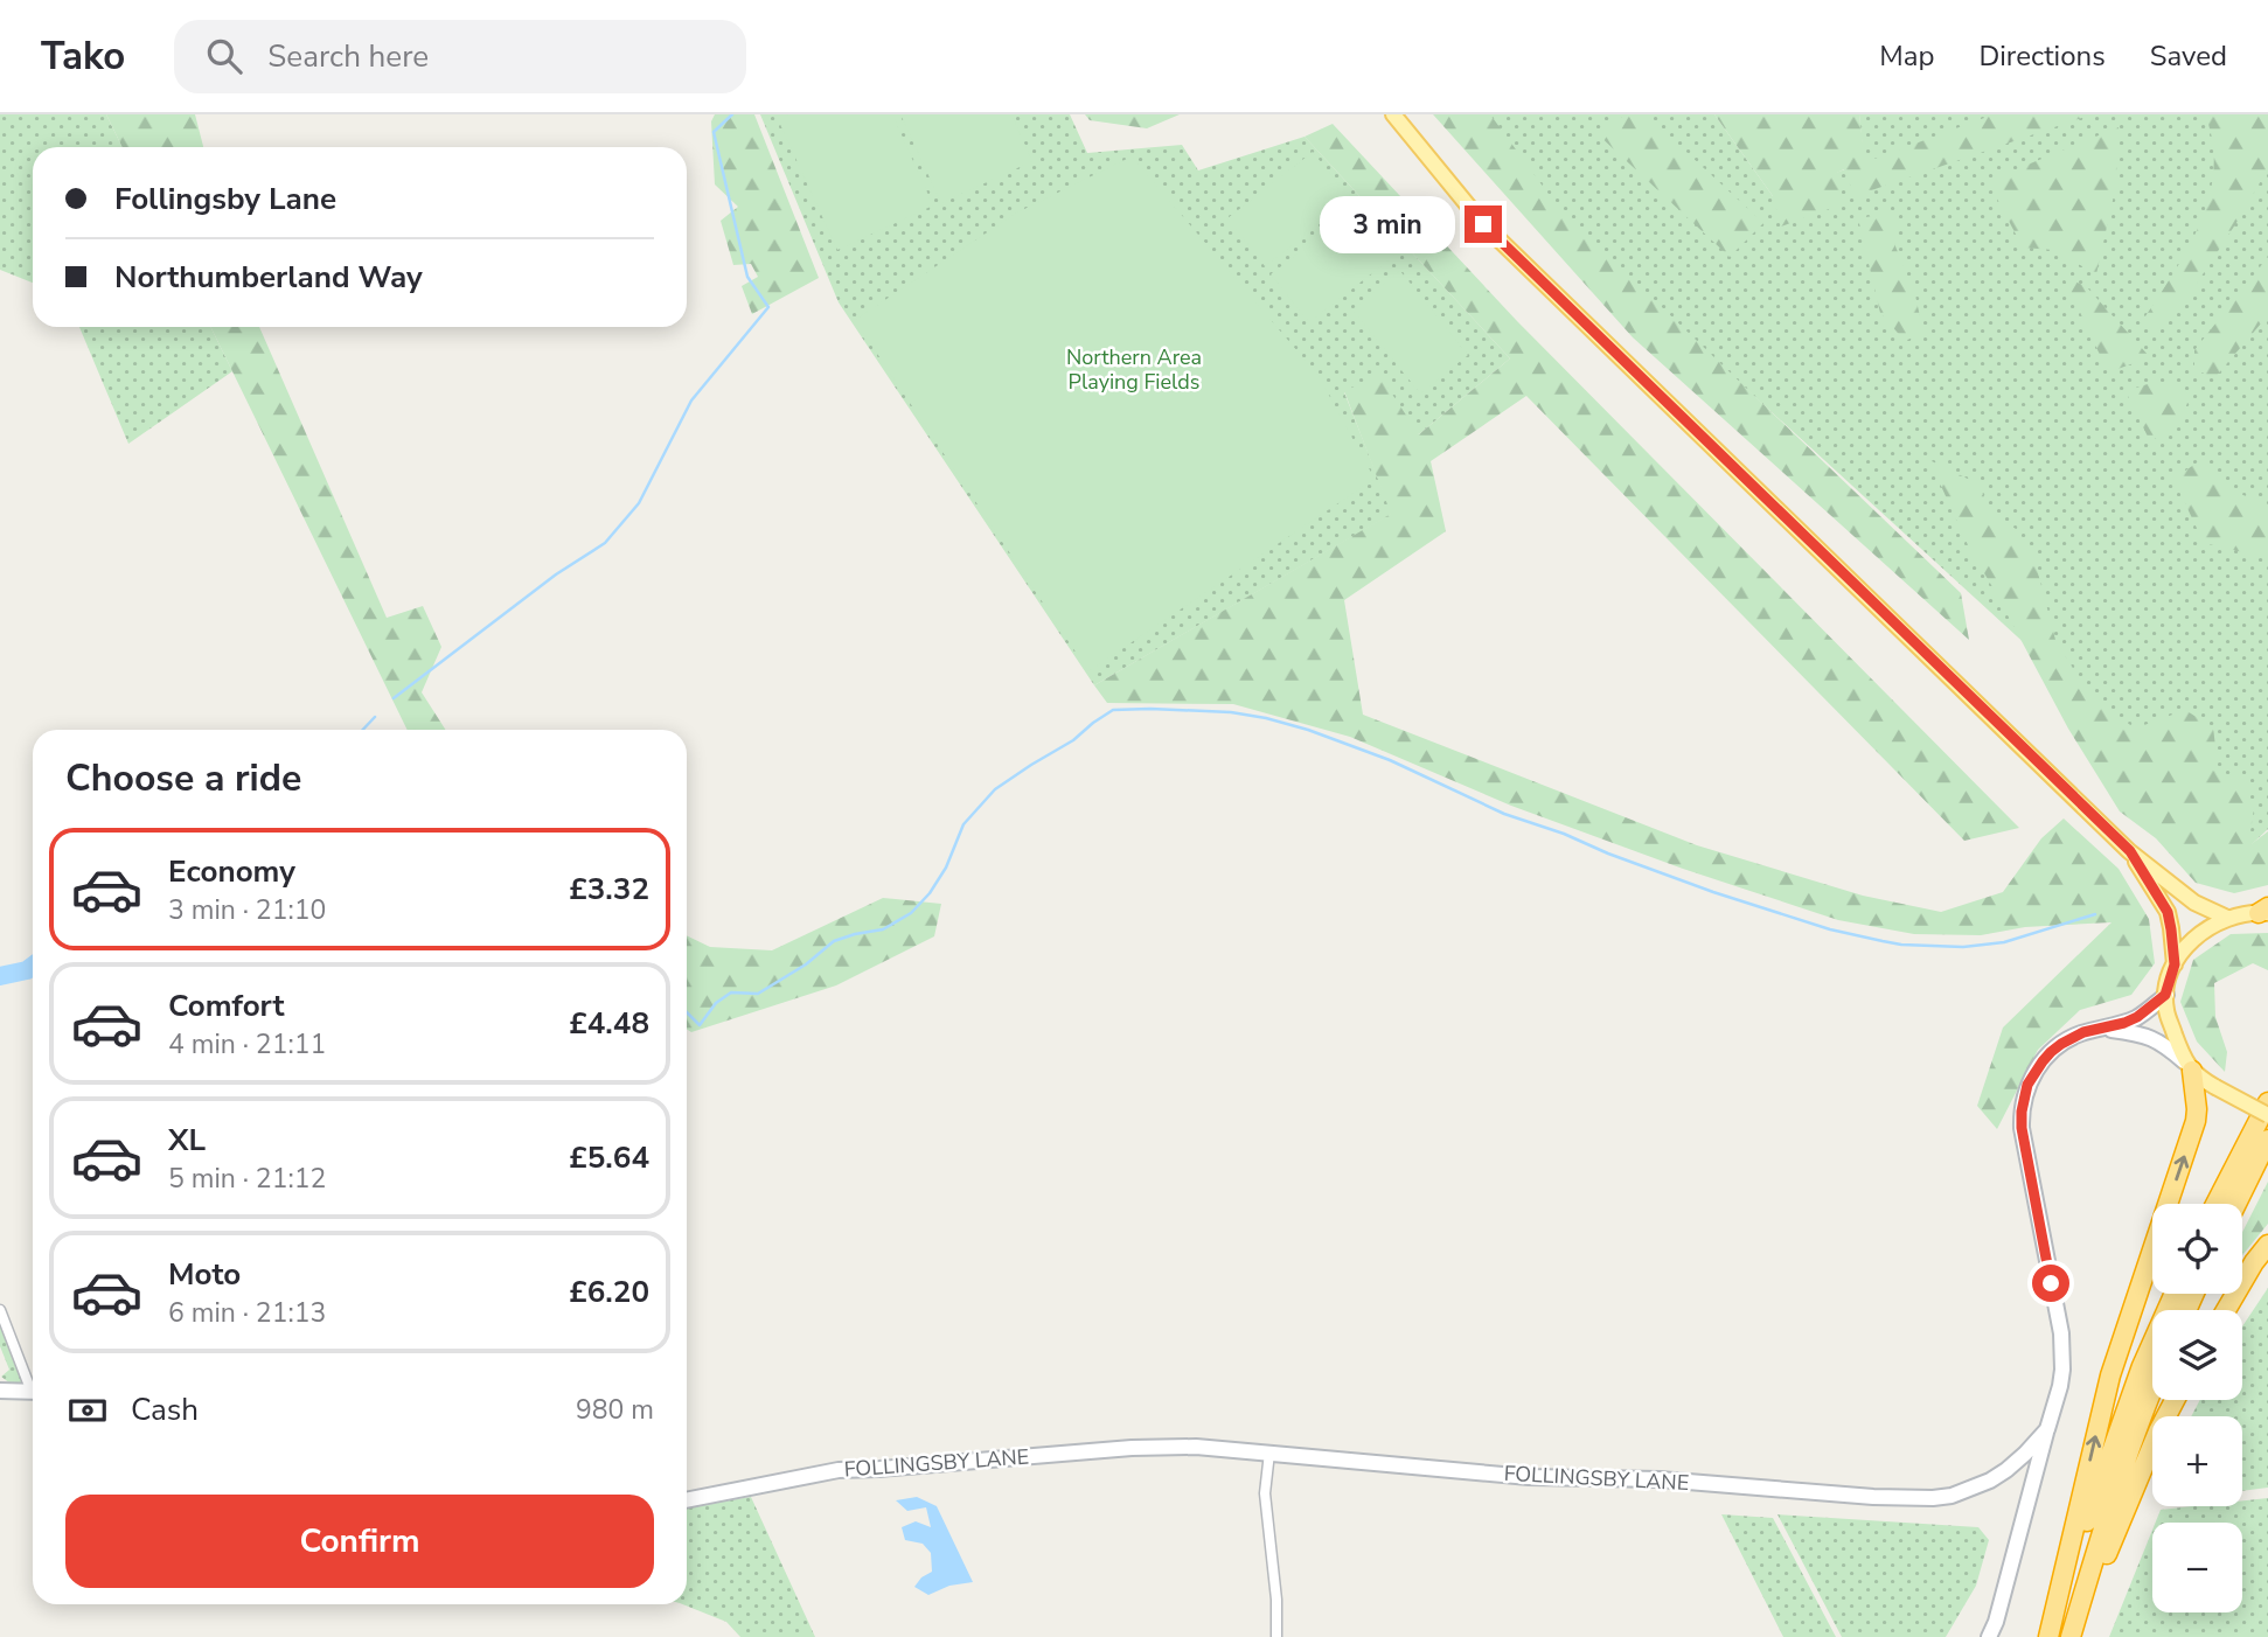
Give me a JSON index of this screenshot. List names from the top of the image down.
{
  "streets": {
    "street": ["FOLLINGSBY LANE"]
  },
  "parks": ["Northern Area Playing Fields"],
  "page": {
    "header": "Tako",
    "search": "Search here",
    "nav": ["Map", "Directions", "Saved"],
    "banner": ["Follingsby Lane", "Northumberland Way"],
    "bubble": "3 min",
    "heading": "Choose a ride",
    "list": [
      {
        "name": "Economy",
        "note": "3 min · 21:10",
        "value": "£3.32"
      },
      {
        "name": "Comfort",
        "note": "4 min · 21:11",
        "value": "£4.48"
      },
      {
        "name": "XL",
        "note": "5 min · 21:12",
        "value": "£5.64"
      },
      {
        "name": "Moto",
        "note": "6 min · 21:13",
        "value": "£6.20"
      }
    ],
    "map_buttons": ["+", "−"],
    "pay": ["Cash", "980 m"],
    "buttons": "Confirm"
  }
}
